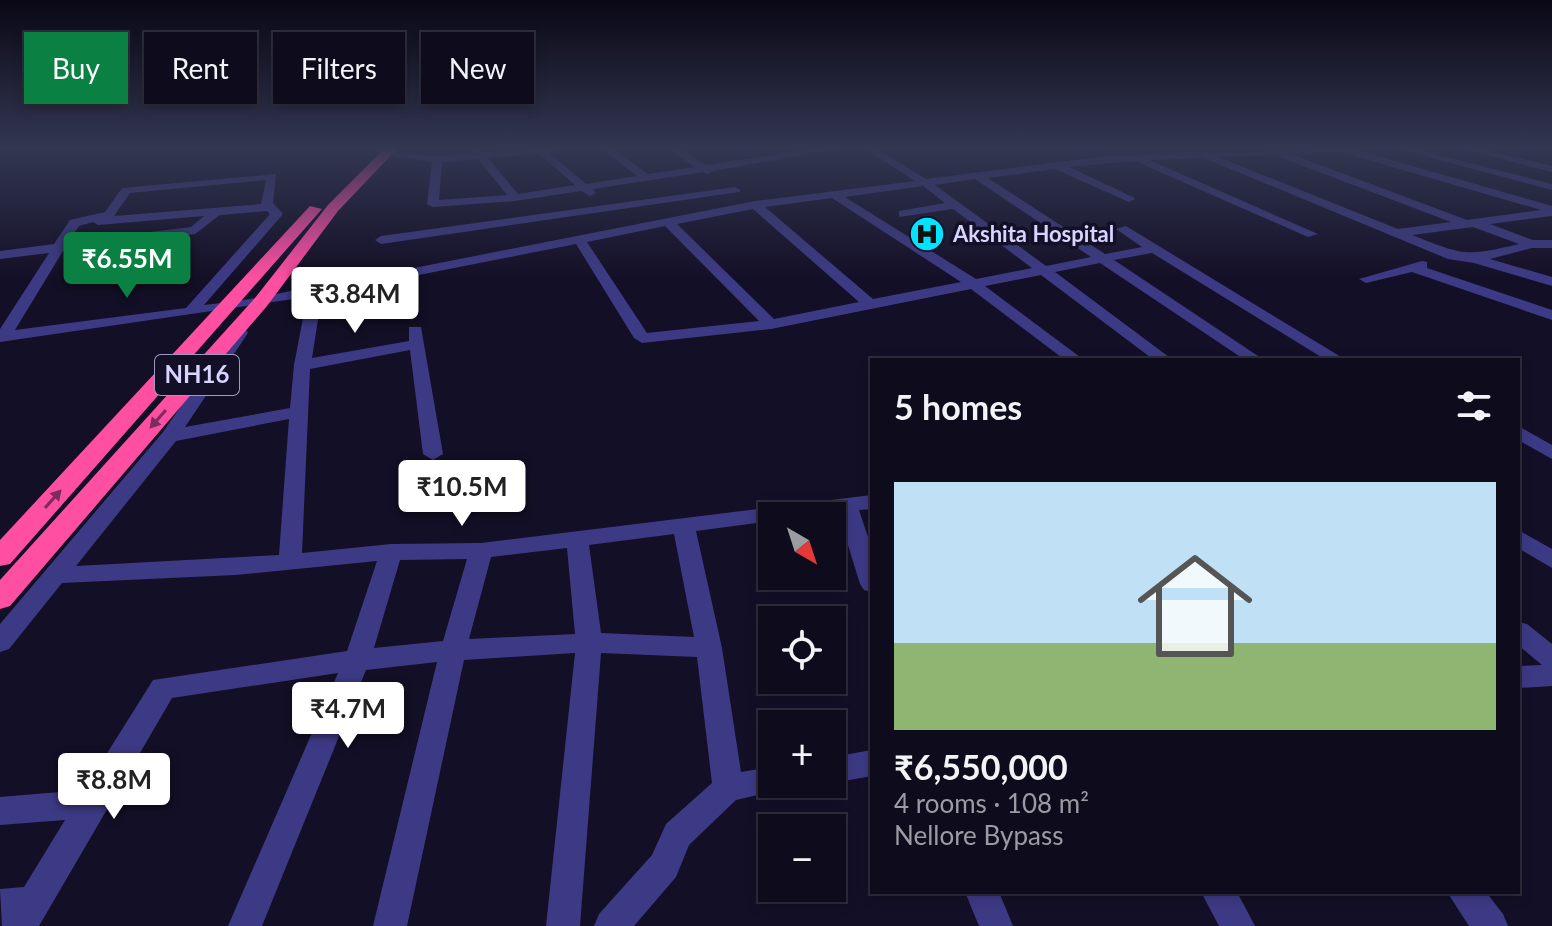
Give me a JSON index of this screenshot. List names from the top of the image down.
{
  "streets": {
    "highway": ["NH16"]
  },
  "places": {
    "hospital": ["Akshita Hospital"]
  },
  "north": "bottom right",
  "page": {
    "chip": [
      "Buy",
      "Rent",
      "Filters",
      "New"
    ],
    "price": [
      "₹6.55M",
      "₹3.84M",
      "₹10.5M",
      "₹4.7M",
      "₹8.8M"
    ],
    "heading": "5 homes",
    "list": [
      {
        "name": "₹6,550,000",
        "note": "4 rooms · 108 m² · Nellore Bypass"
      }
    ],
    "map_buttons": ["+", "−"]
  }
}
